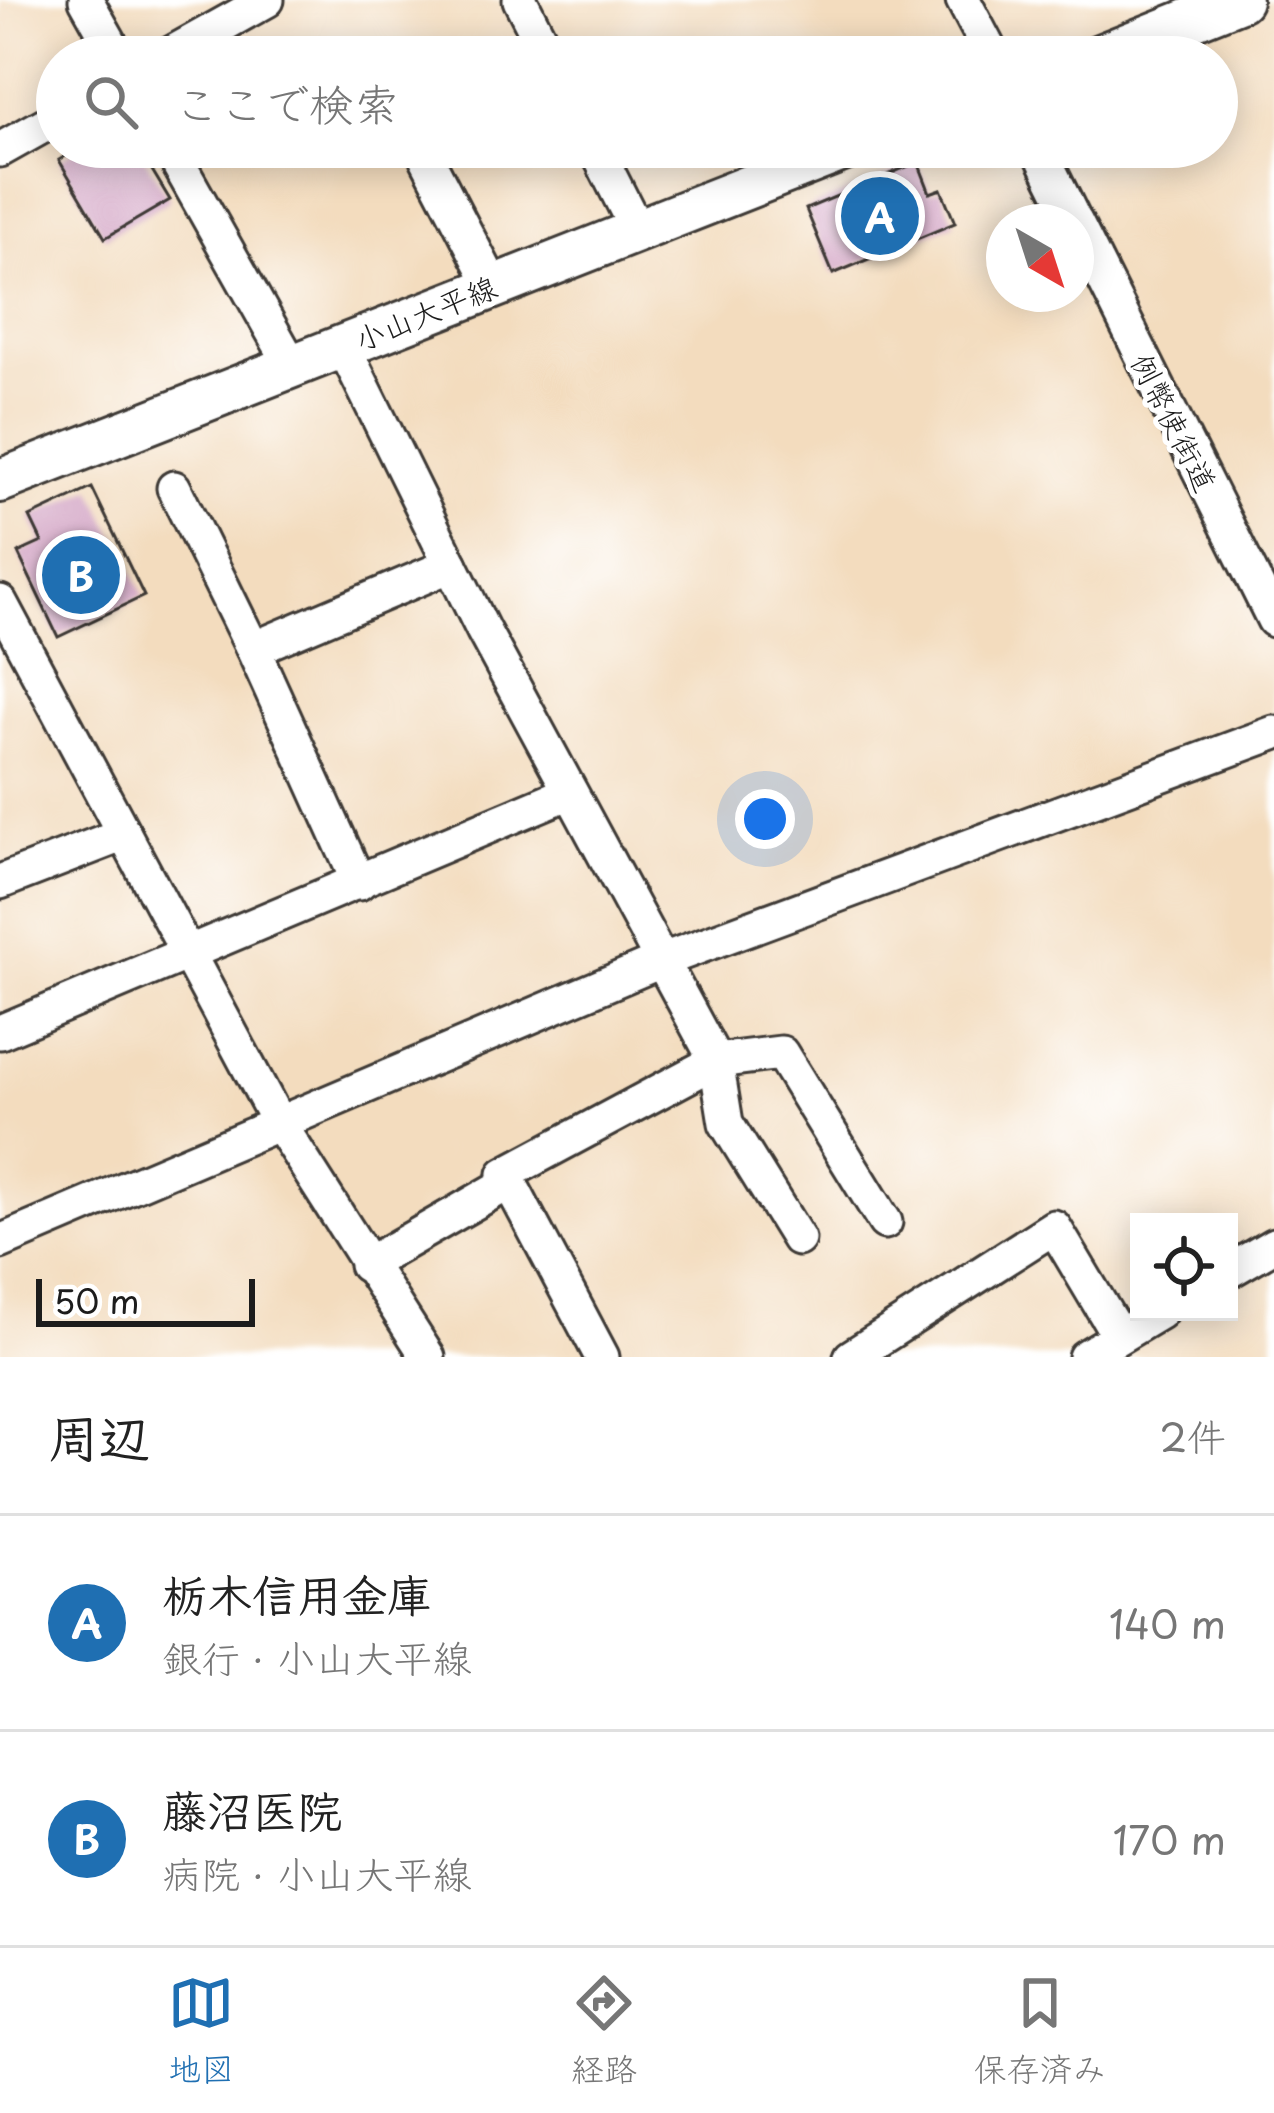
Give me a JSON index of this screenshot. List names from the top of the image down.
{
  "streets": {
    "main road": ["小山大平線"],
    "street": ["例幣使街道"]
  },
  "scale_bar": "50 m",
  "north": "bottom right",
  "page": {
    "search": "ここで検索",
    "pins": ["A", "B"],
    "scale": "50 m",
    "heading": ["周辺", "2件"],
    "list": [
      {
        "mark": "A",
        "name": "栃木信用金庫",
        "note": "銀行 · 小山大平線",
        "value": "140 m"
      },
      {
        "mark": "B",
        "name": "藤沼医院",
        "note": "病院 · 小山大平線",
        "value": "170 m"
      }
    ],
    "nav": ["地図", "経路", "保存済み"]
  }
}
